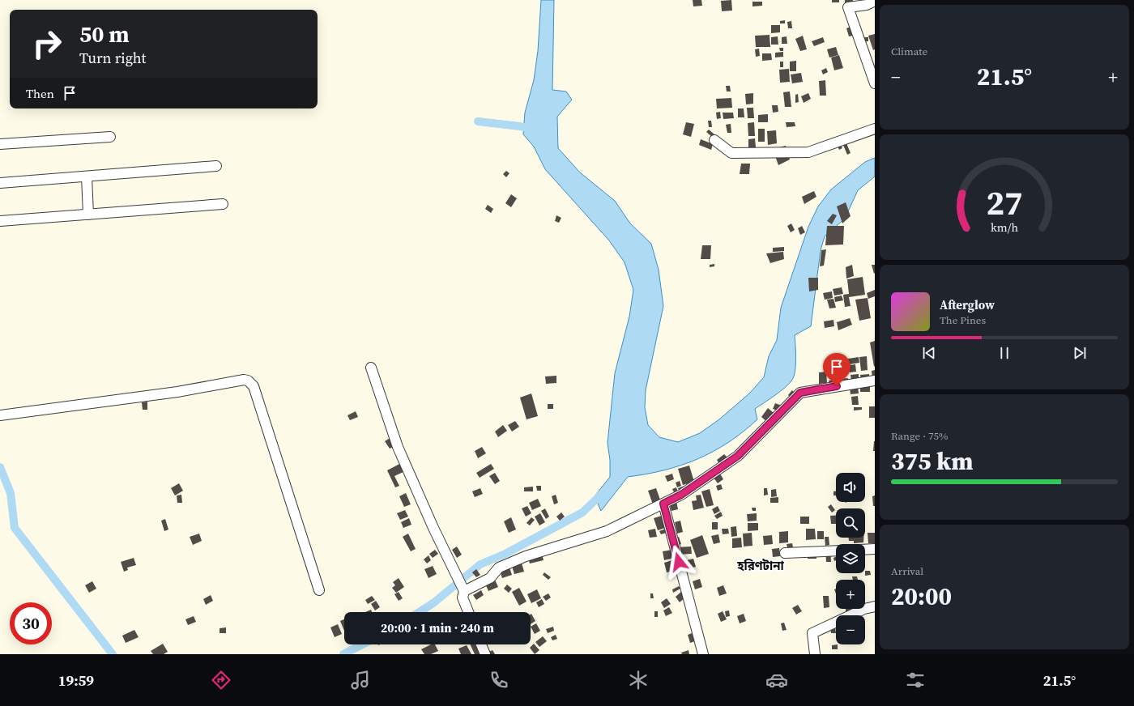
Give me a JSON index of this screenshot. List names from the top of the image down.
{
  "districts": ["হরিণটানা"],
  "page": {
    "tile": [
      "Climate",
      ["Range · 75%", "375 km"],
      ["Arrival", "20:00"]
    ],
    "turn": ["50 m", "Turn right"],
    "heat": ["−", "21.5°", "+"],
    "then": "Then",
    "song": ["Afterglow", "The Pines"],
    "map_buttons": ["+", "−"],
    "limit": "30",
    "trip": "20:00 · 1 min · 240 m",
    "tabs": ["19:59", "21.5°"],
    "gauge": ["27", "km/h"]
  }
}
